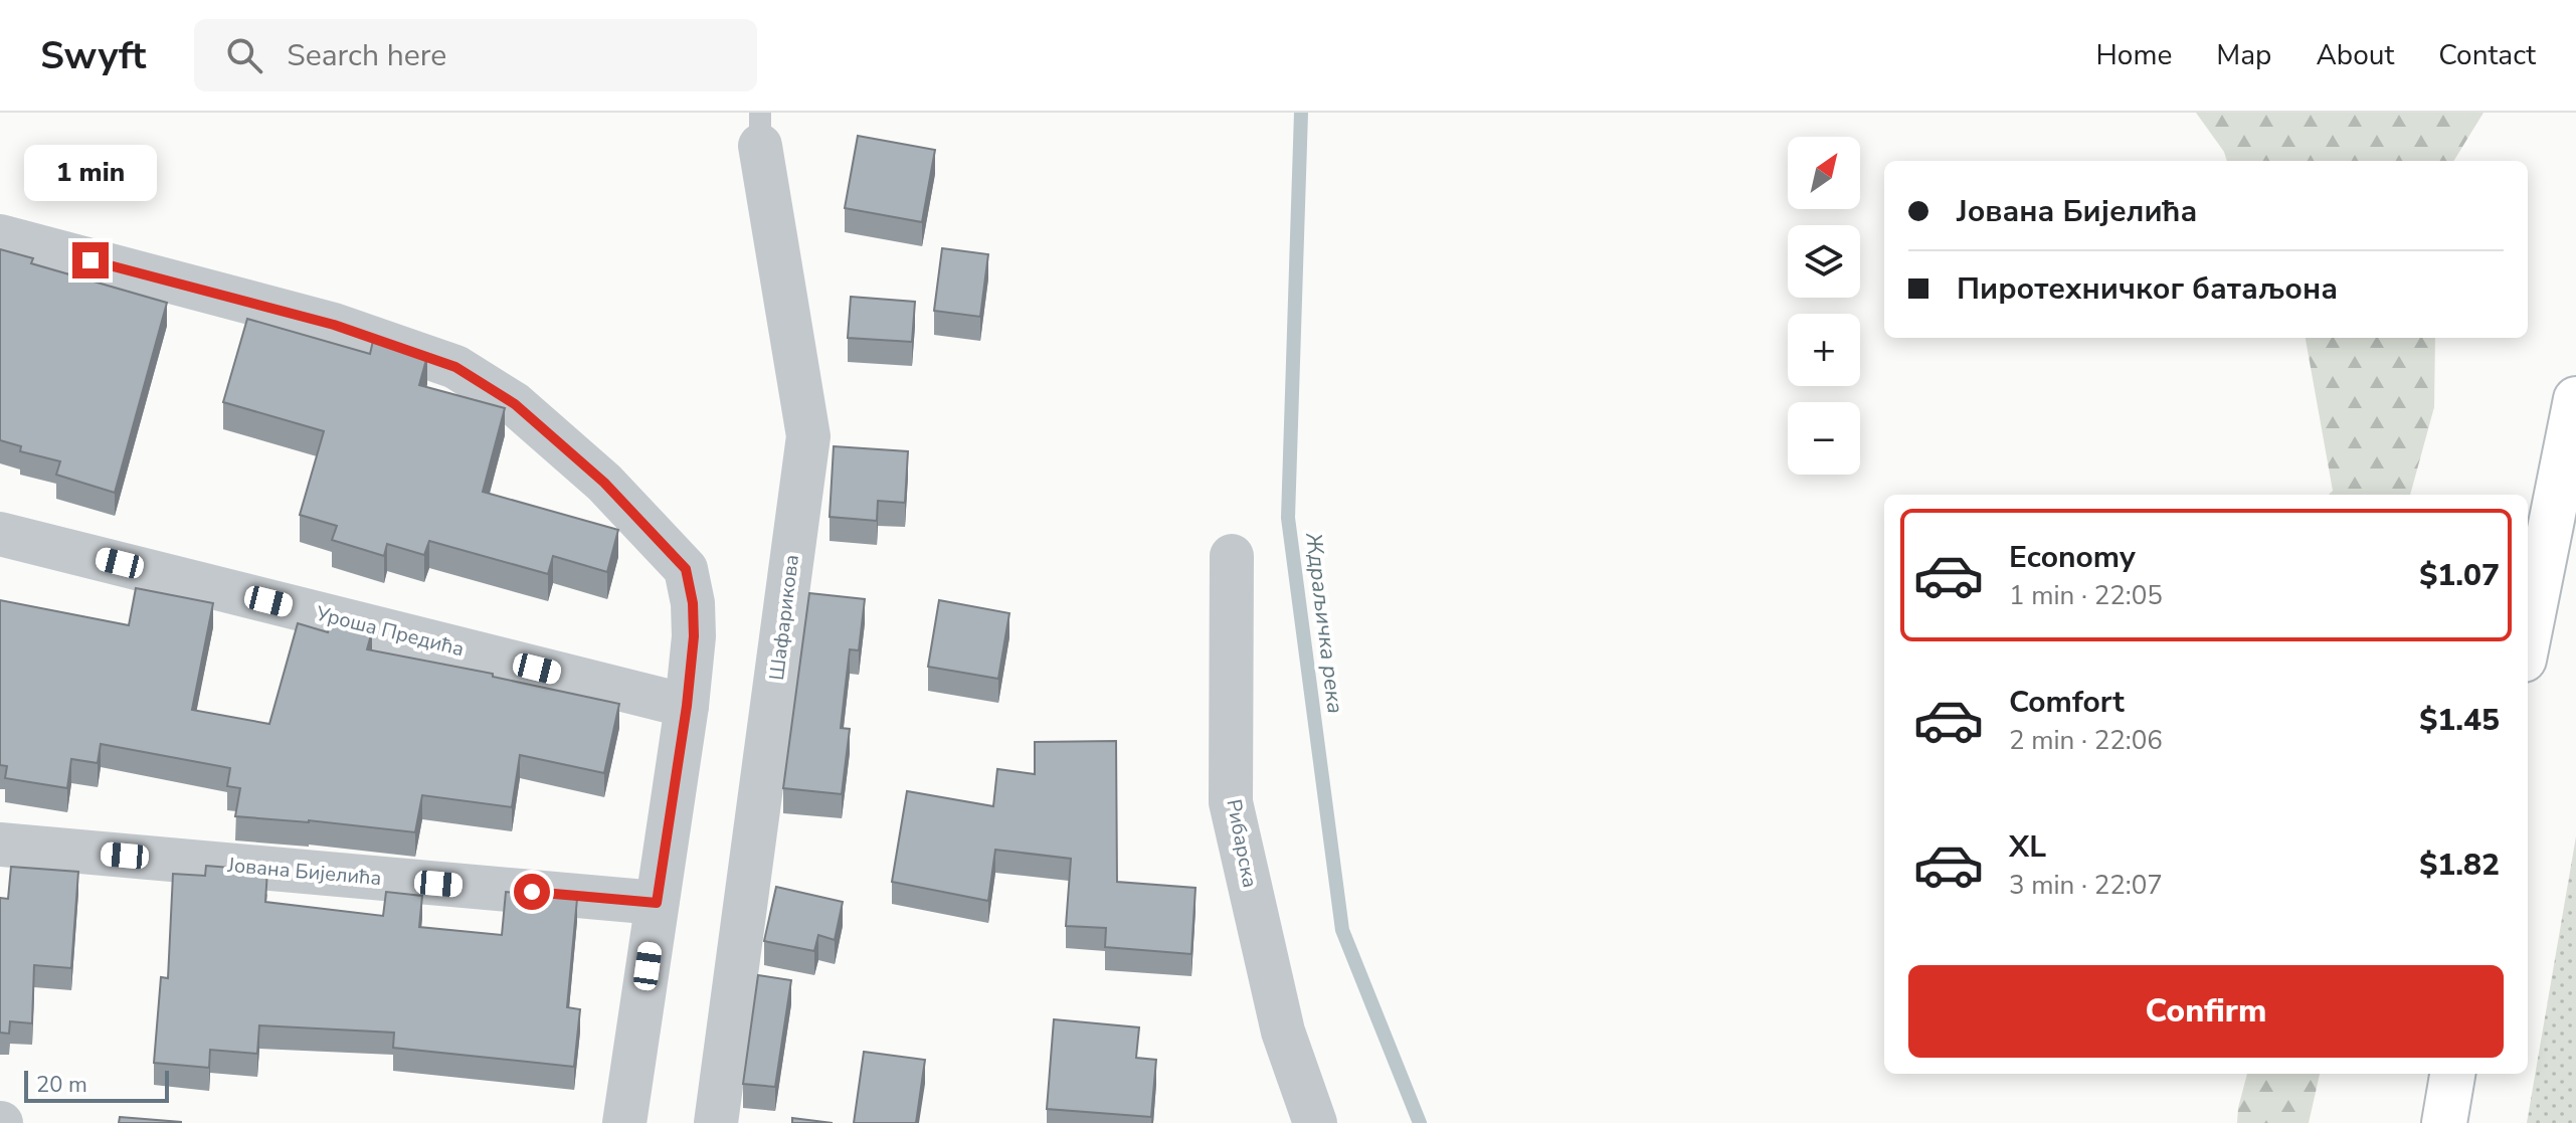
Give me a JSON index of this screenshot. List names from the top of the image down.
{
  "streets": {
    "street": [
      "Шафарикова",
      "Уроша Предића",
      "Рибарска",
      "Јована Бијелића"
    ]
  },
  "water": ["Ждраљичка река"],
  "scale_bar": "20 m",
  "north": "top right",
  "page": {
    "header": "Swyft",
    "search": "Search here",
    "nav": [
      "Home",
      "Map",
      "About",
      "Contact"
    ],
    "map_buttons": ["+", "−"],
    "bubble": "1 min",
    "banner": ["Јована Бијелића", "Пиротехничког батаљона"],
    "list": [
      {
        "name": "Economy",
        "note": "1 min · 22:05",
        "value": "$1.07"
      },
      {
        "name": "Comfort",
        "note": "2 min · 22:06",
        "value": "$1.45"
      },
      {
        "name": "XL",
        "note": "3 min · 22:07",
        "value": "$1.82"
      }
    ],
    "buttons": "Confirm",
    "scale": "20 m"
  }
}
